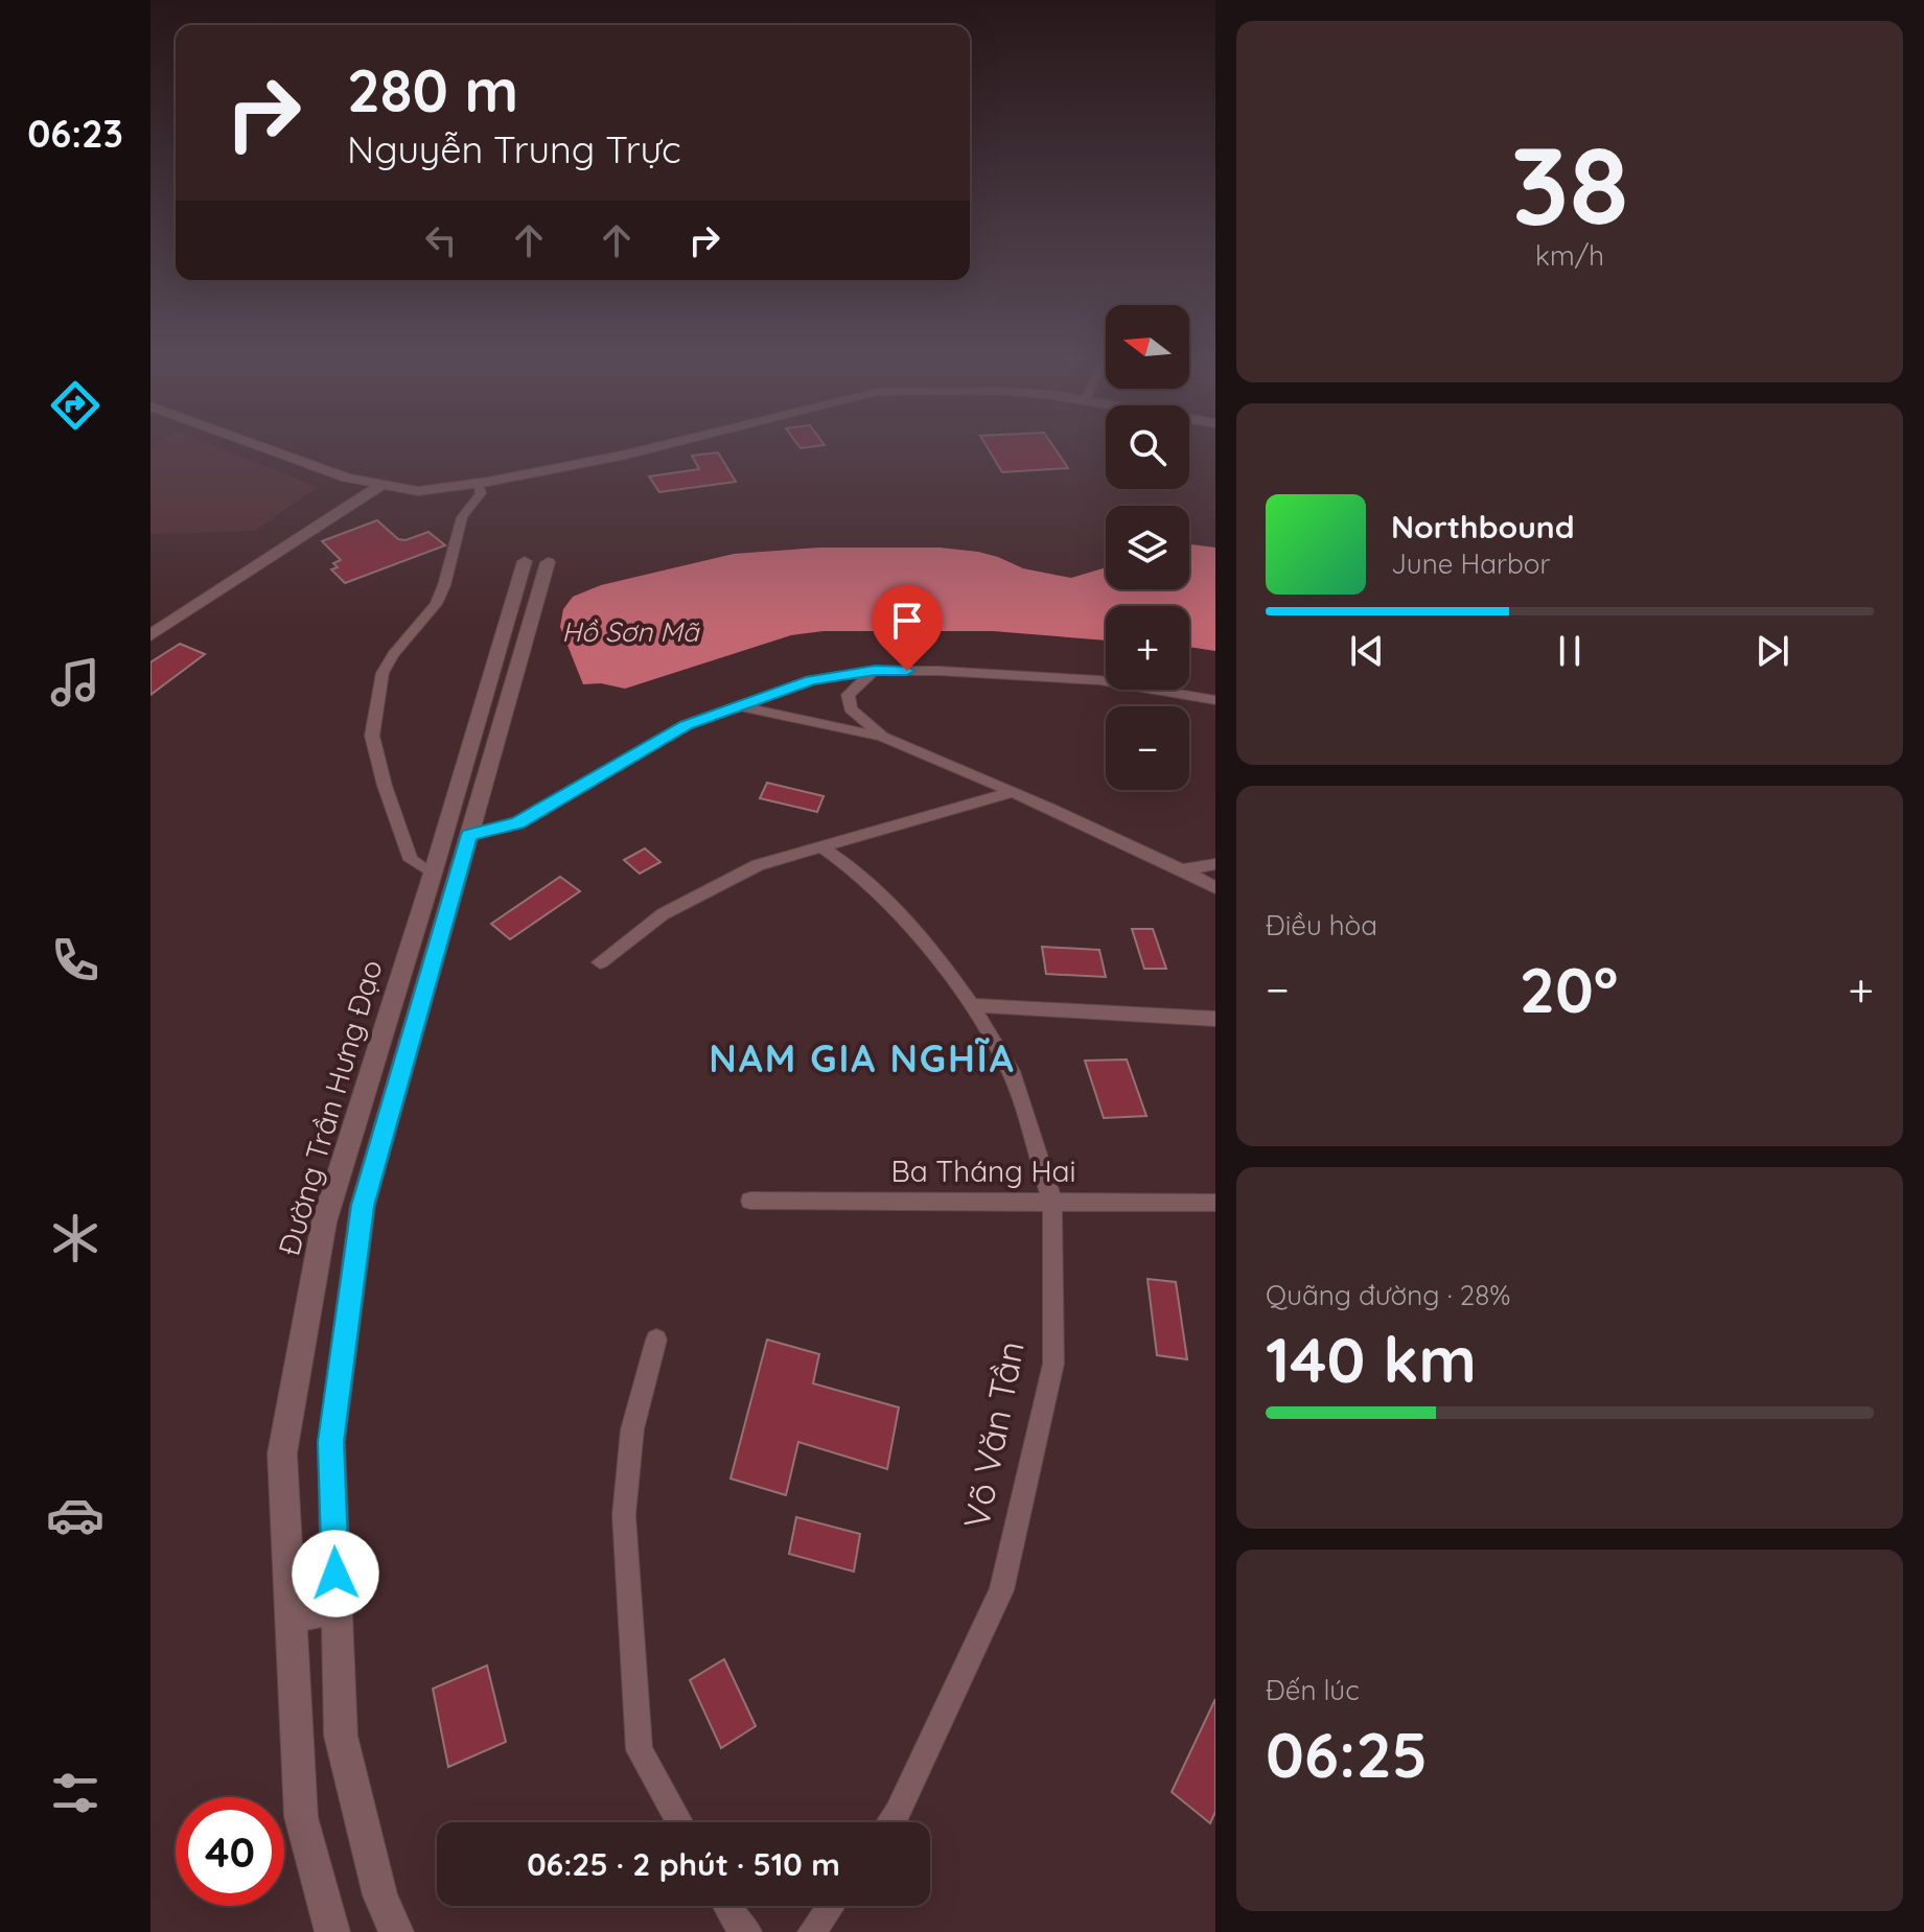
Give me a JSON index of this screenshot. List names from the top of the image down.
{
  "streets": {
    "street": ["Đường Trần Hưng Đạo", "Ba Tháng Hai", "Võ Văn Tần"]
  },
  "crossings": [
    ["Ba Tháng Hai", "Võ Văn Tần"]
  ],
  "districts": ["NAM GIA NGHĨA"],
  "water": ["Hồ Sơn Mã"],
  "north": "left",
  "page": {
    "tabs": "06:23",
    "tile": [
      ["38", "km/h"],
      "Điều hòa",
      ["Quãng đường · 28%", "140 km"],
      ["Đến lúc", "06:25"]
    ],
    "turn": ["280 m", "Nguyễn Trung Trực"],
    "map_buttons": ["+", "−"],
    "song": ["Northbound", "June Harbor"],
    "heat": ["−", "20°", "+"],
    "limit": "40",
    "trip": "06:25 · 2 phút · 510 m"
  }
}
